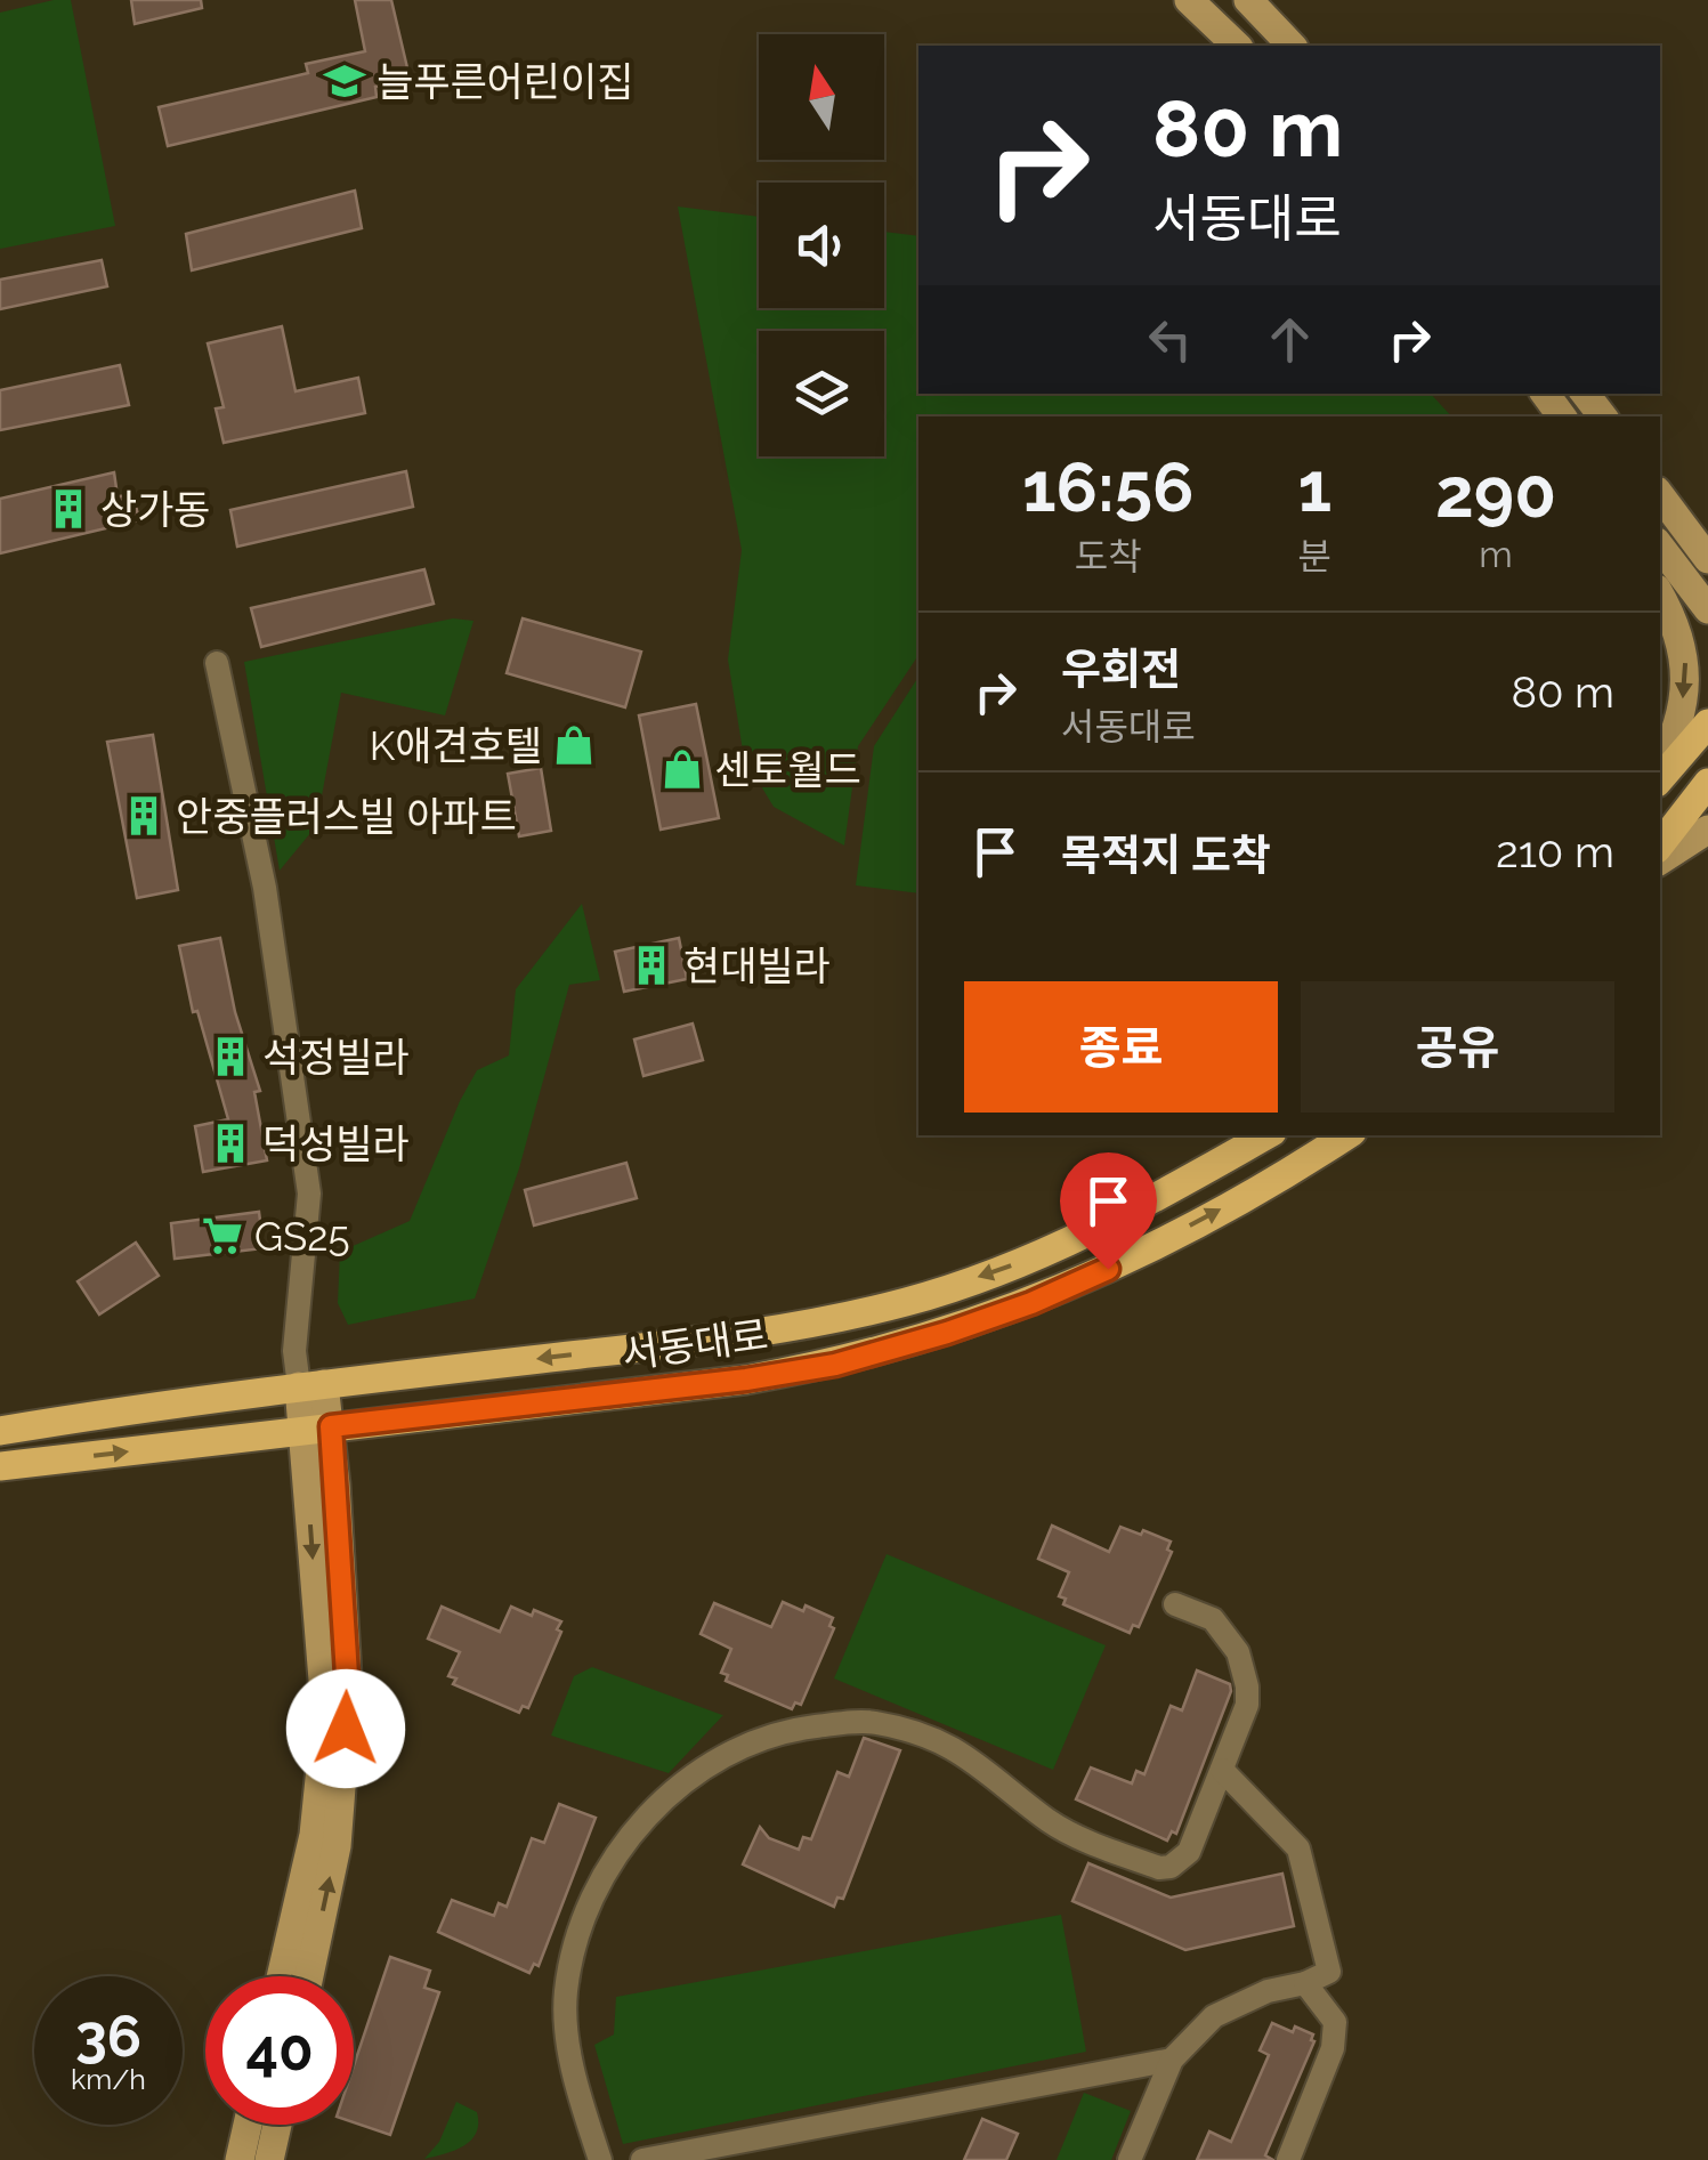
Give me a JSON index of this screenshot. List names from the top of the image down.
{
  "streets": {
    "main road": ["서동대로"]
  },
  "places": {
    "school or university": ["늘푸른어린이집"],
    "building": [
      "상가동",
      "안중플러스빌 아파트",
      "현대빌라",
      "석정빌라",
      "덕성빌라"
    ],
    "shop": ["K애견호텔", "센토월드"],
    "supermarket": ["GS25"]
  },
  "north": "top",
  "page": {
    "turn": ["80 m", "서동대로"],
    "eta": [
      "16:56",
      "도착",
      "1",
      "분",
      "290",
      "m"
    ],
    "list": [
      {
        "name": "우회전",
        "note": "서동대로",
        "value": "80 m"
      },
      {
        "name": "목적지 도착",
        "value": "210 m"
      }
    ],
    "buttons": ["종료", "공유"],
    "speed": "36 km/h",
    "limit": "40"
  }
}
